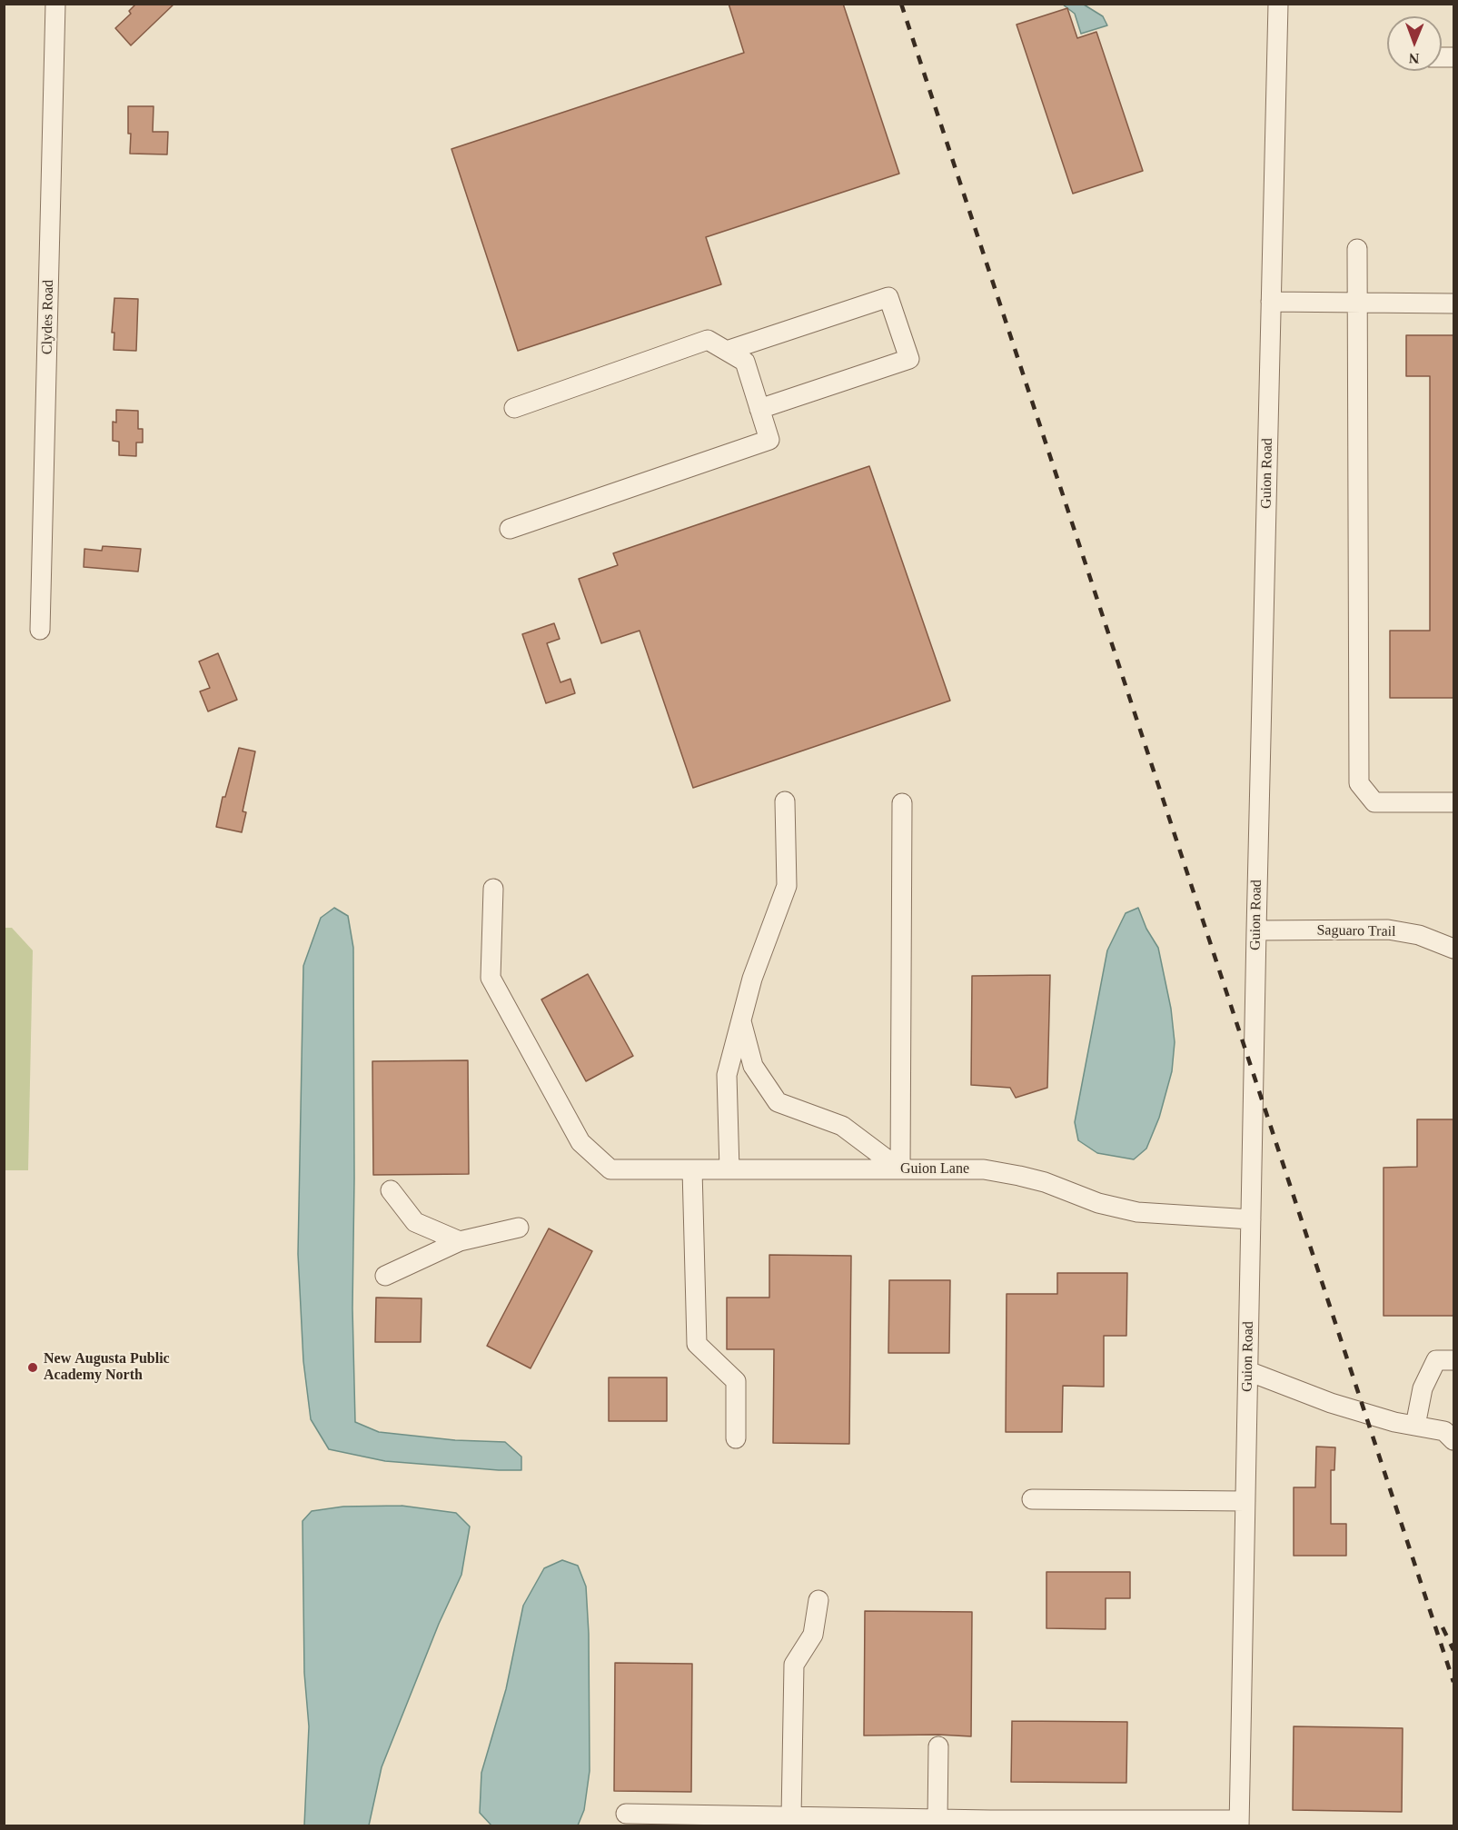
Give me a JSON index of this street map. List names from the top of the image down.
{
  "streets": {
    "street": [
      "Clydes Road",
      "Guion Road",
      "Saguaro Trail",
      "Guion Lane"
    ]
  },
  "crossings": [
    ["Guion Road", "Saguaro Trail"],
    ["Guion Road", "Guion Lane"]
  ],
  "places": ["New Augusta Public Academy North"],
  "north": "bottom"
}
